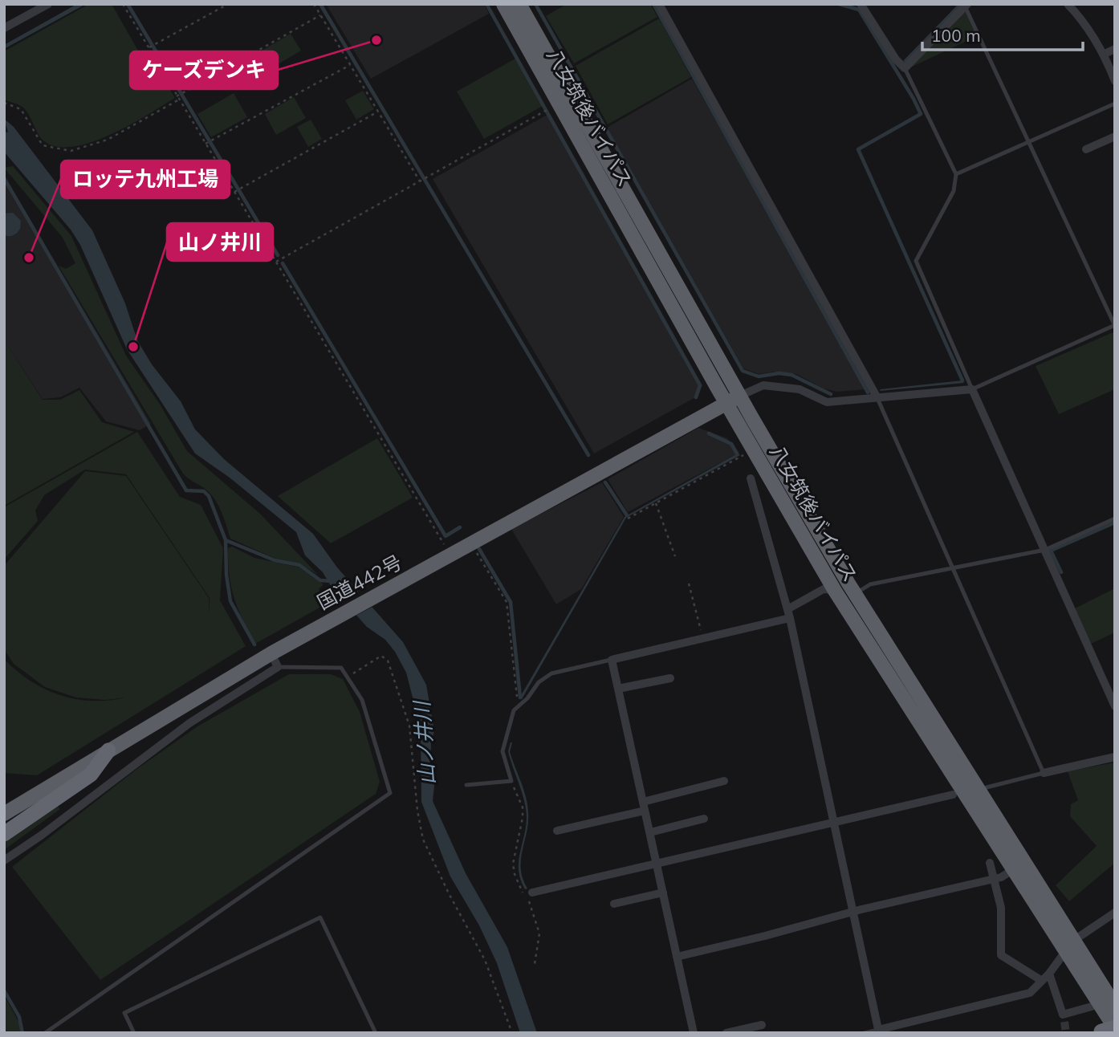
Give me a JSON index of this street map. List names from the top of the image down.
{
  "streets": {
    "highway": ["八女筑後バイパス", "国道442号"]
  },
  "crossings": [
    ["八女筑後バイパス", "国道442号"]
  ],
  "water": ["山ノ井川"],
  "places": ["ケーズデンキ", "ロッテ九州工場", "山ノ井川"],
  "scale_bar": "100 m"
}
